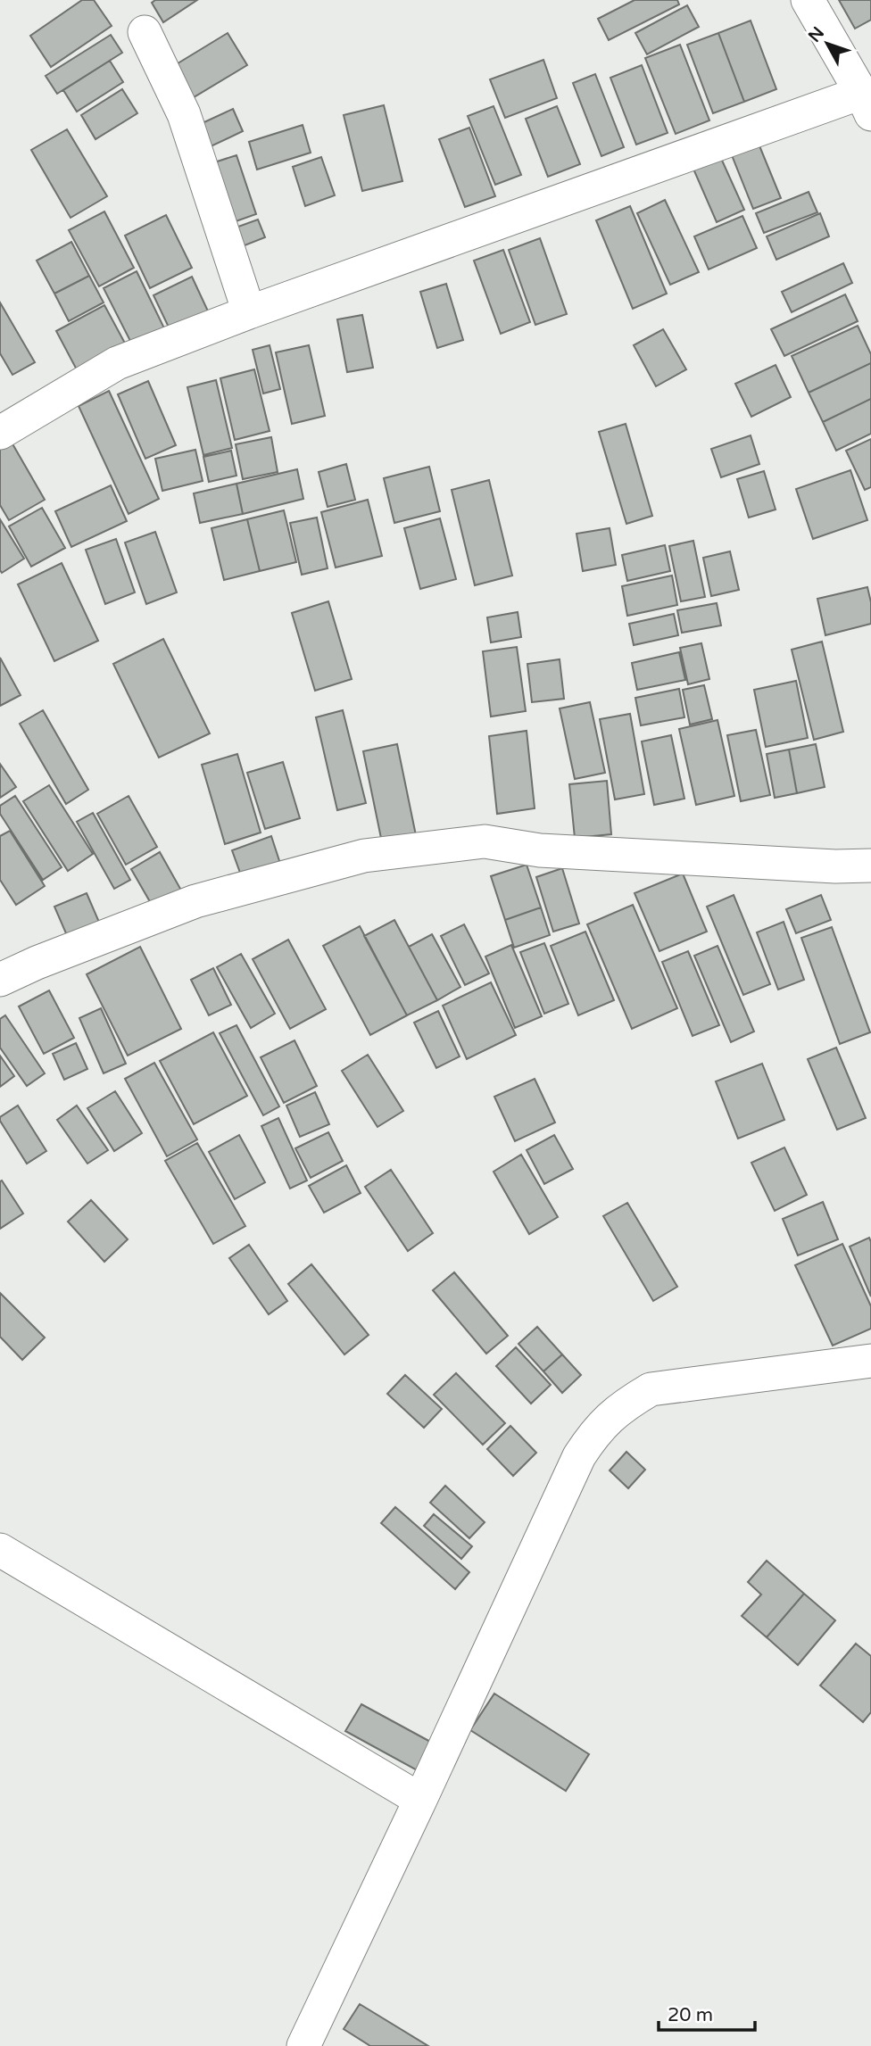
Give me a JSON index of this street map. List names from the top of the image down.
{
  "scale_bar": "20 m",
  "north": "top left"
}
